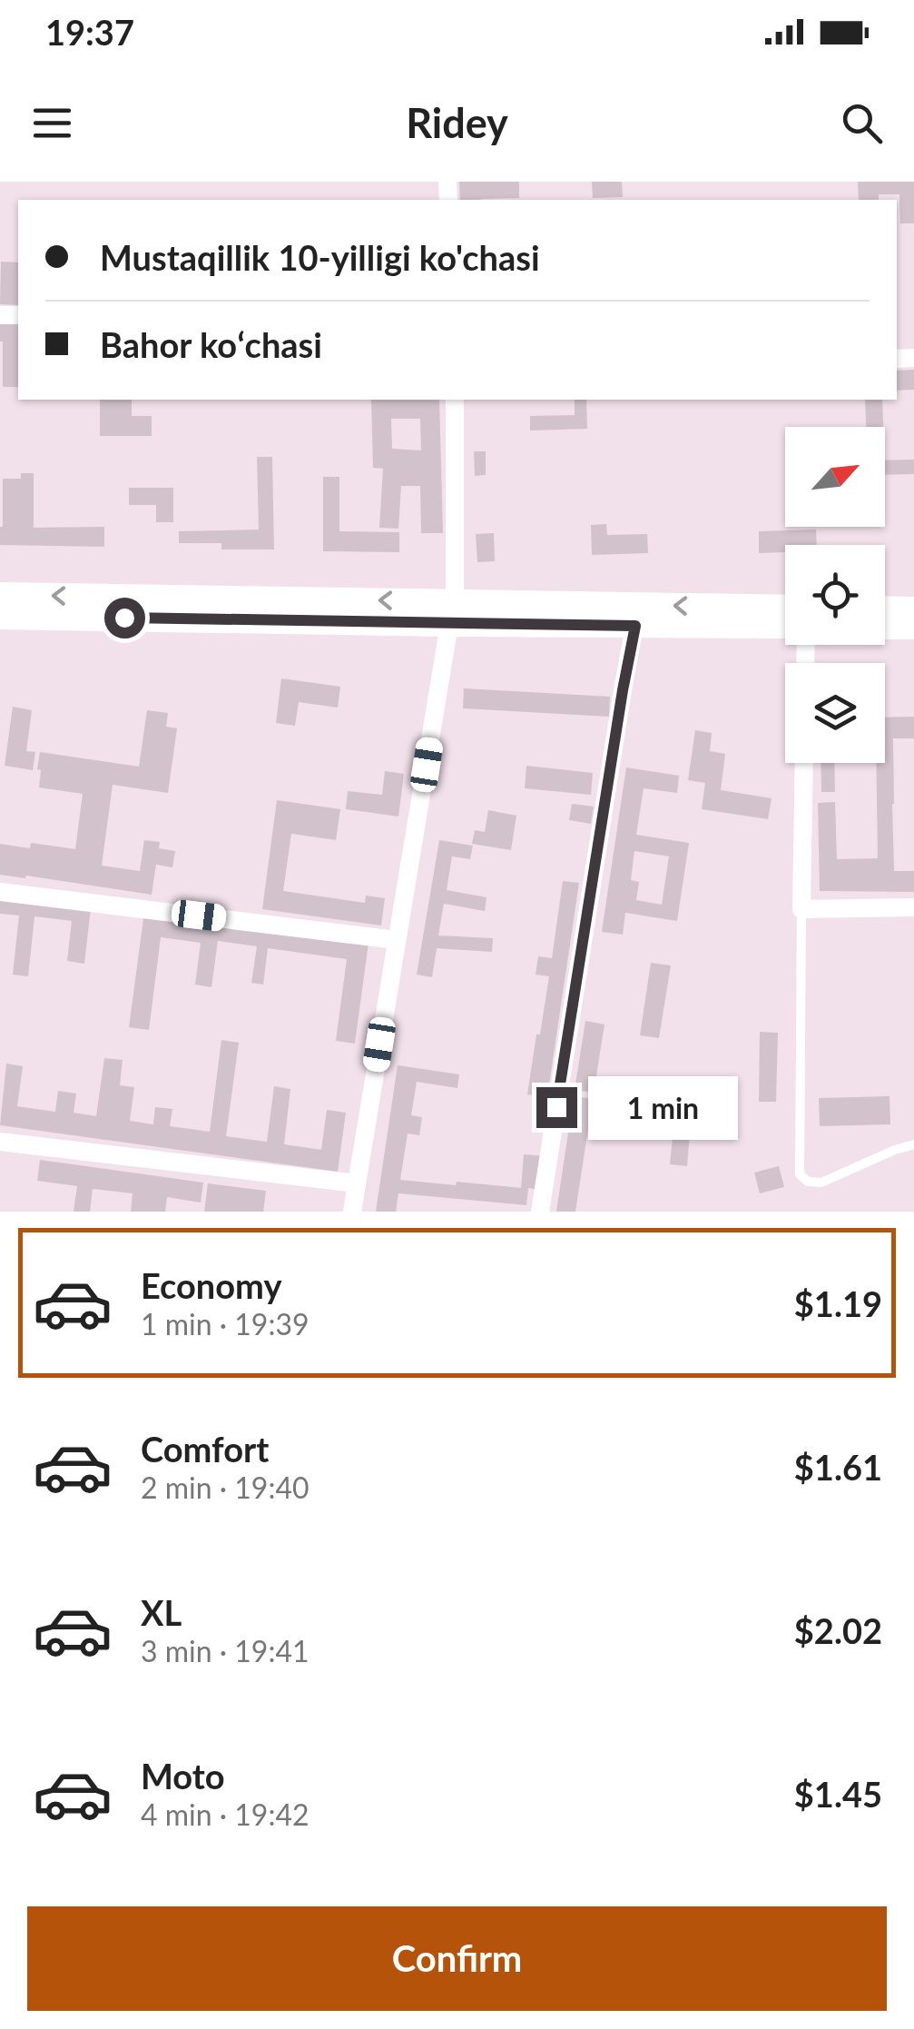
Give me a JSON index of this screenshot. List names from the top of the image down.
{
  "north": "top right",
  "page": {
    "status": "19:37",
    "header": "Ridey",
    "banner": ["Mustaqillik 10-yilligi ko'chasi", "Bahor koʻchasi"],
    "bubble": "1 min",
    "list": [
      {
        "name": "Economy",
        "note": "1 min · 19:39",
        "value": "$1.19"
      },
      {
        "name": "Comfort",
        "note": "2 min · 19:40",
        "value": "$1.61"
      },
      {
        "name": "XL",
        "note": "3 min · 19:41",
        "value": "$2.02"
      },
      {
        "name": "Moto",
        "note": "4 min · 19:42",
        "value": "$1.45"
      }
    ],
    "buttons": "Confirm"
  }
}
